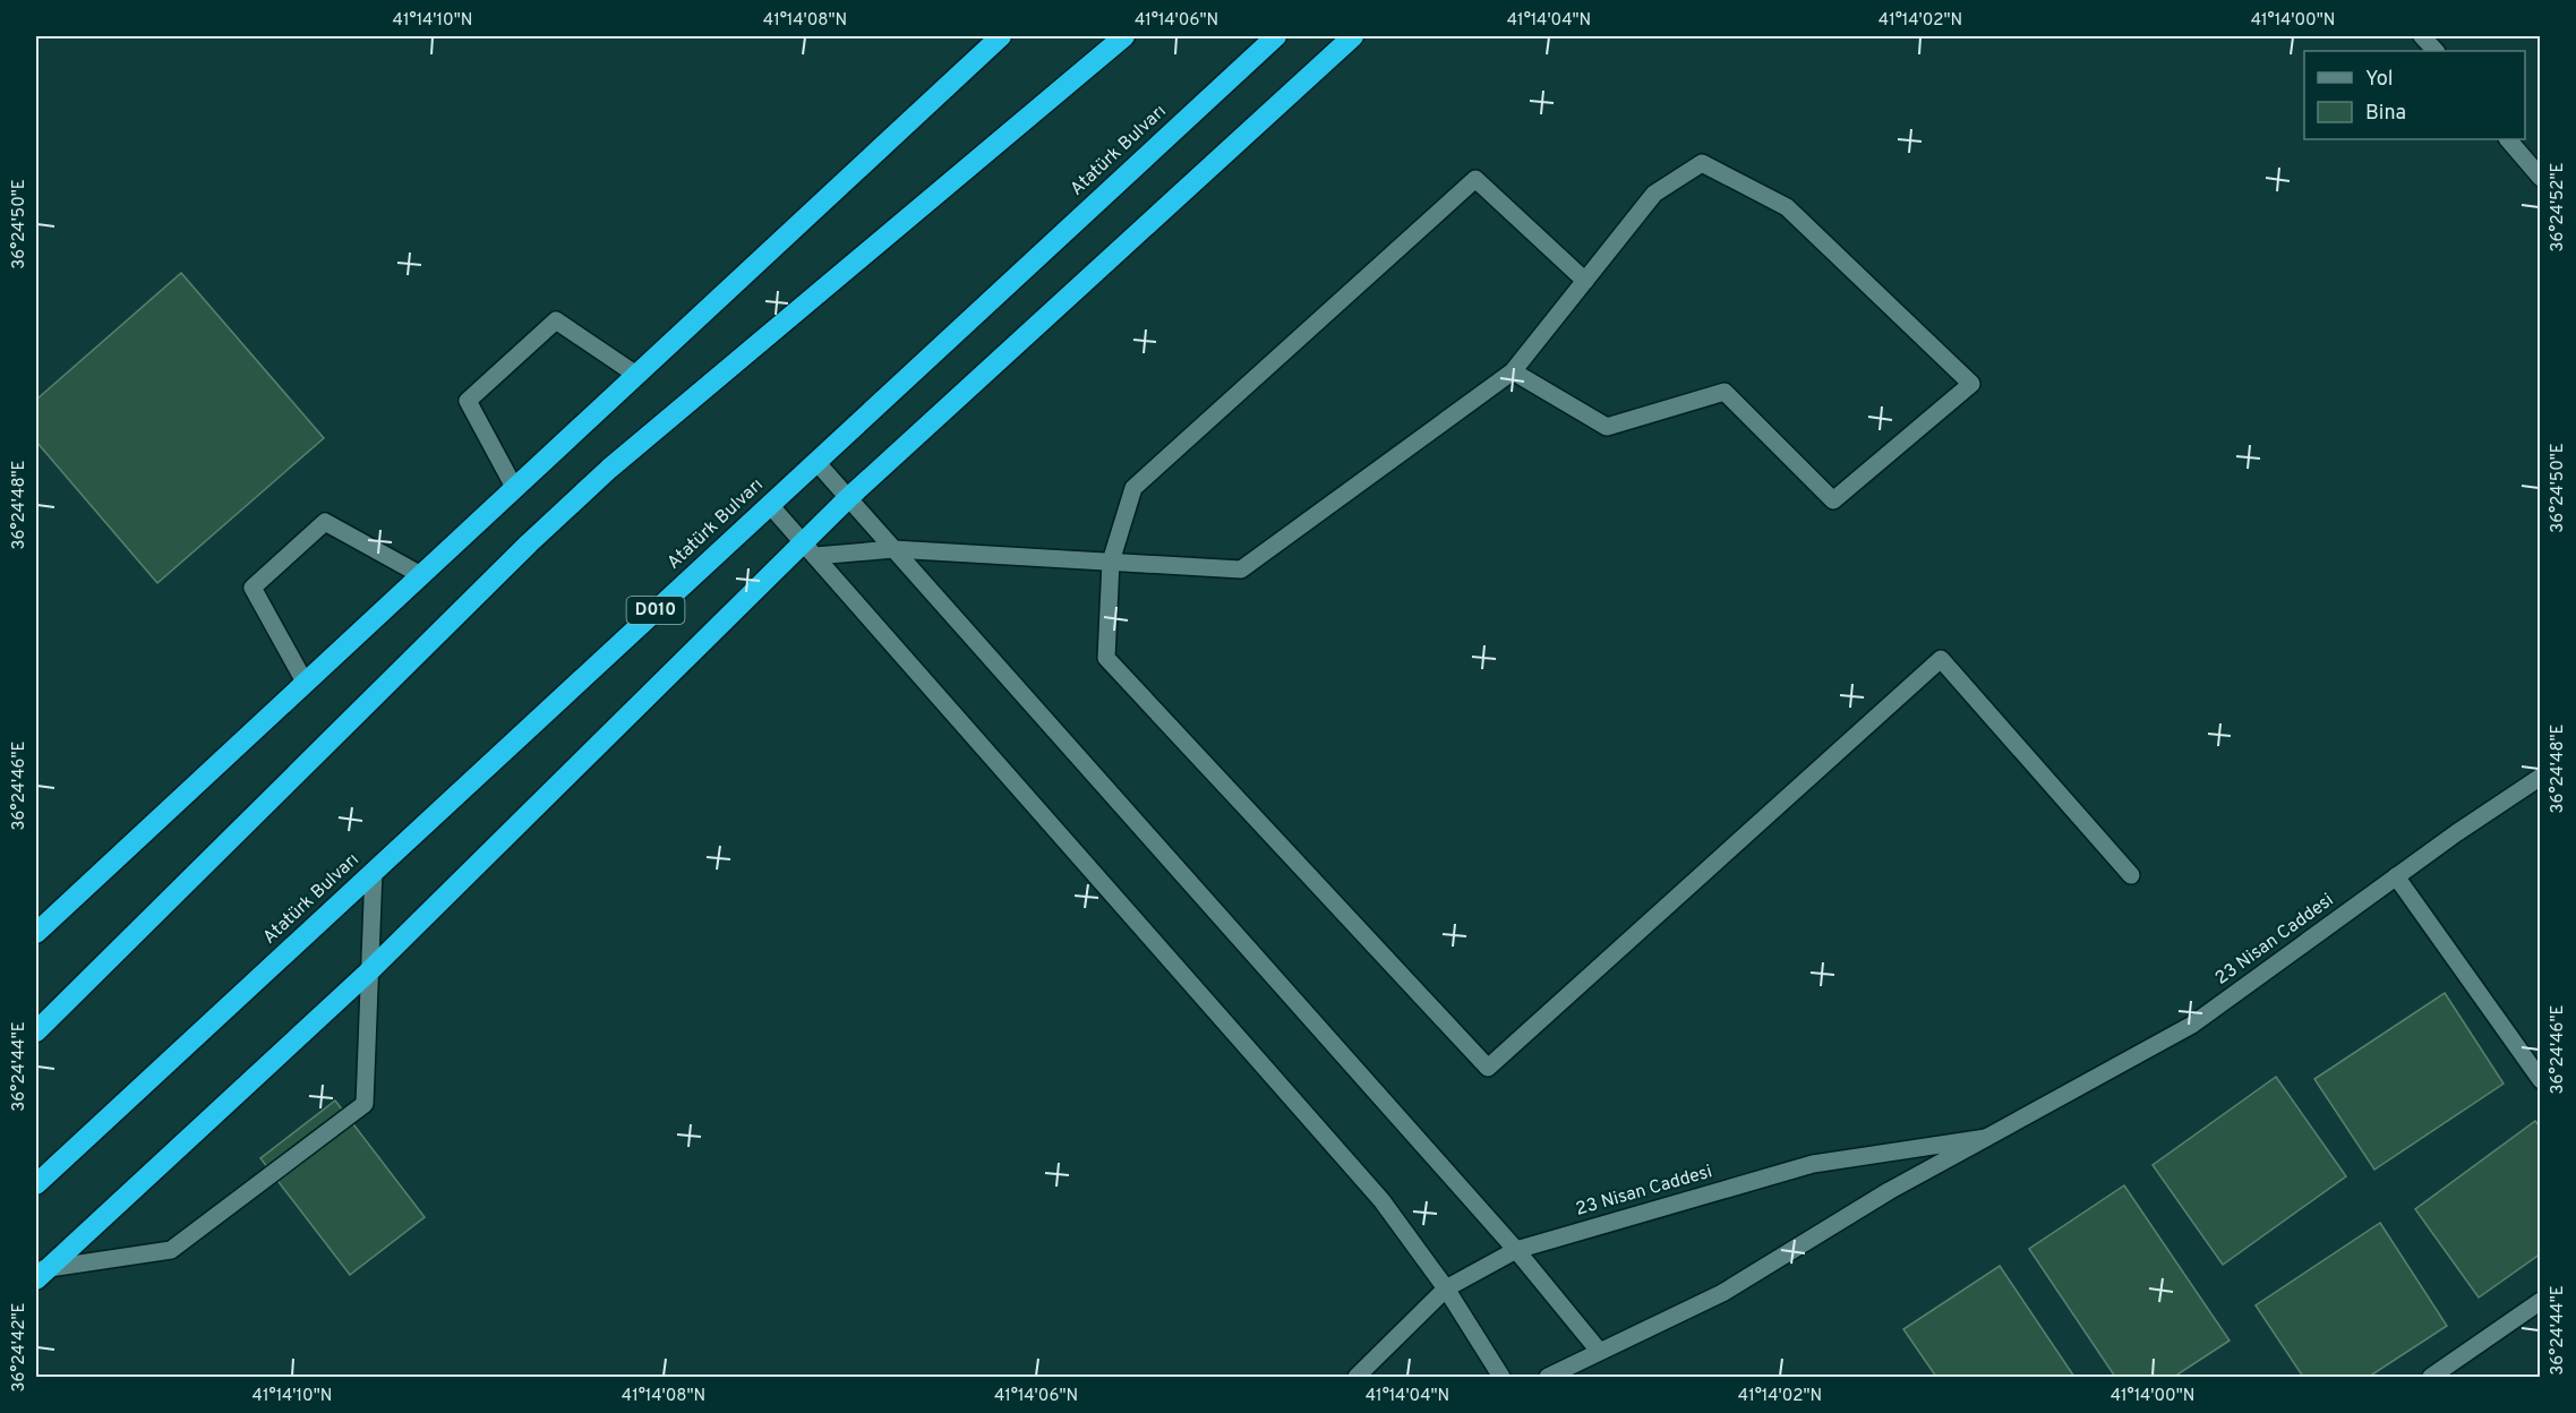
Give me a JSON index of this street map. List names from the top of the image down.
{
  "streets": {
    "highway": ["Atatürk Bulvarı", "D010"],
    "street": ["23 Nisan Caddesi"]
  },
  "legend": ["Yol", "Bina"],
  "coordinates": [
    "41°14'10\"N",
    "41°14'08\"N",
    "41°14'06\"N",
    "41°14'04\"N",
    "41°14'02\"N",
    "41°14'00\"N",
    "36°24'52\"E",
    "36°24'50\"E",
    "36°24'48\"E",
    "36°24'46\"E",
    "36°24'44\"E",
    "36°24'42\"E"
  ]
}
